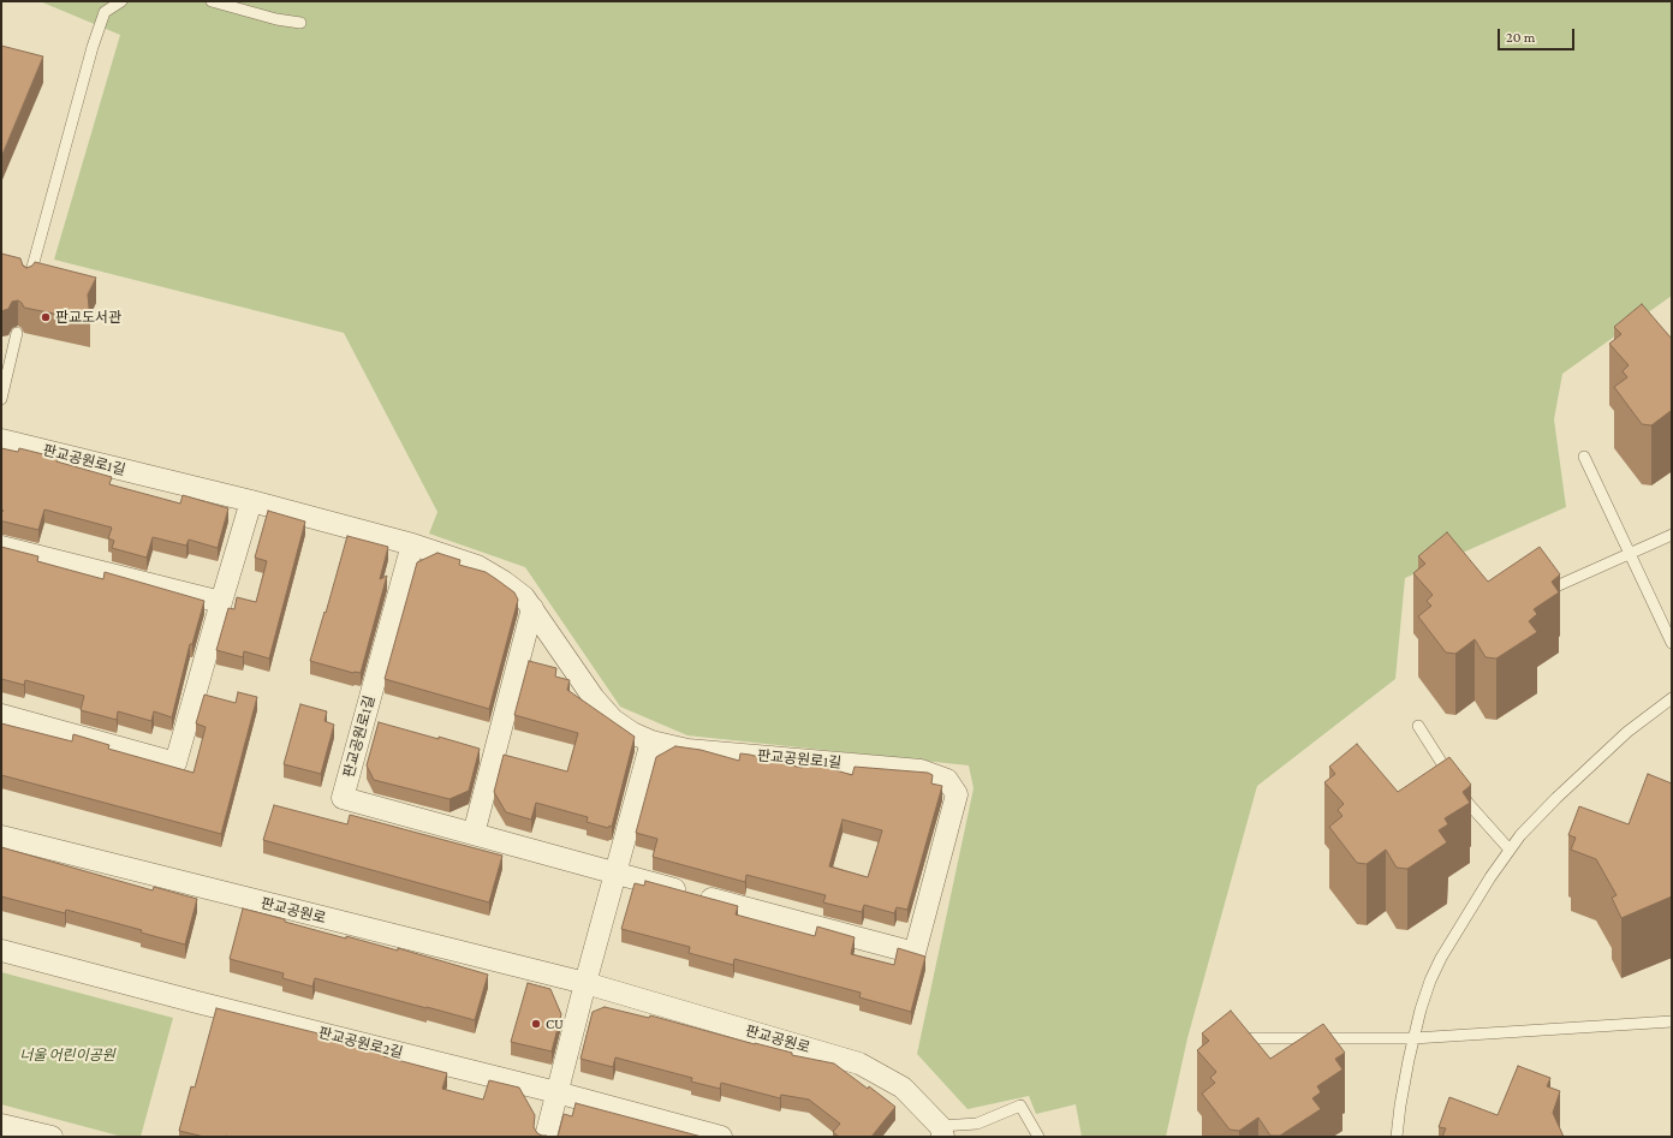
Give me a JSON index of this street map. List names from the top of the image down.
{
  "streets": {
    "street": ["판교공원로1길", "판교공원로", "판교공원로2길"]
  },
  "parks": ["너울 어린이공원"],
  "places": ["판교도서관", "CU"],
  "scale_bar": "20 m"
}
